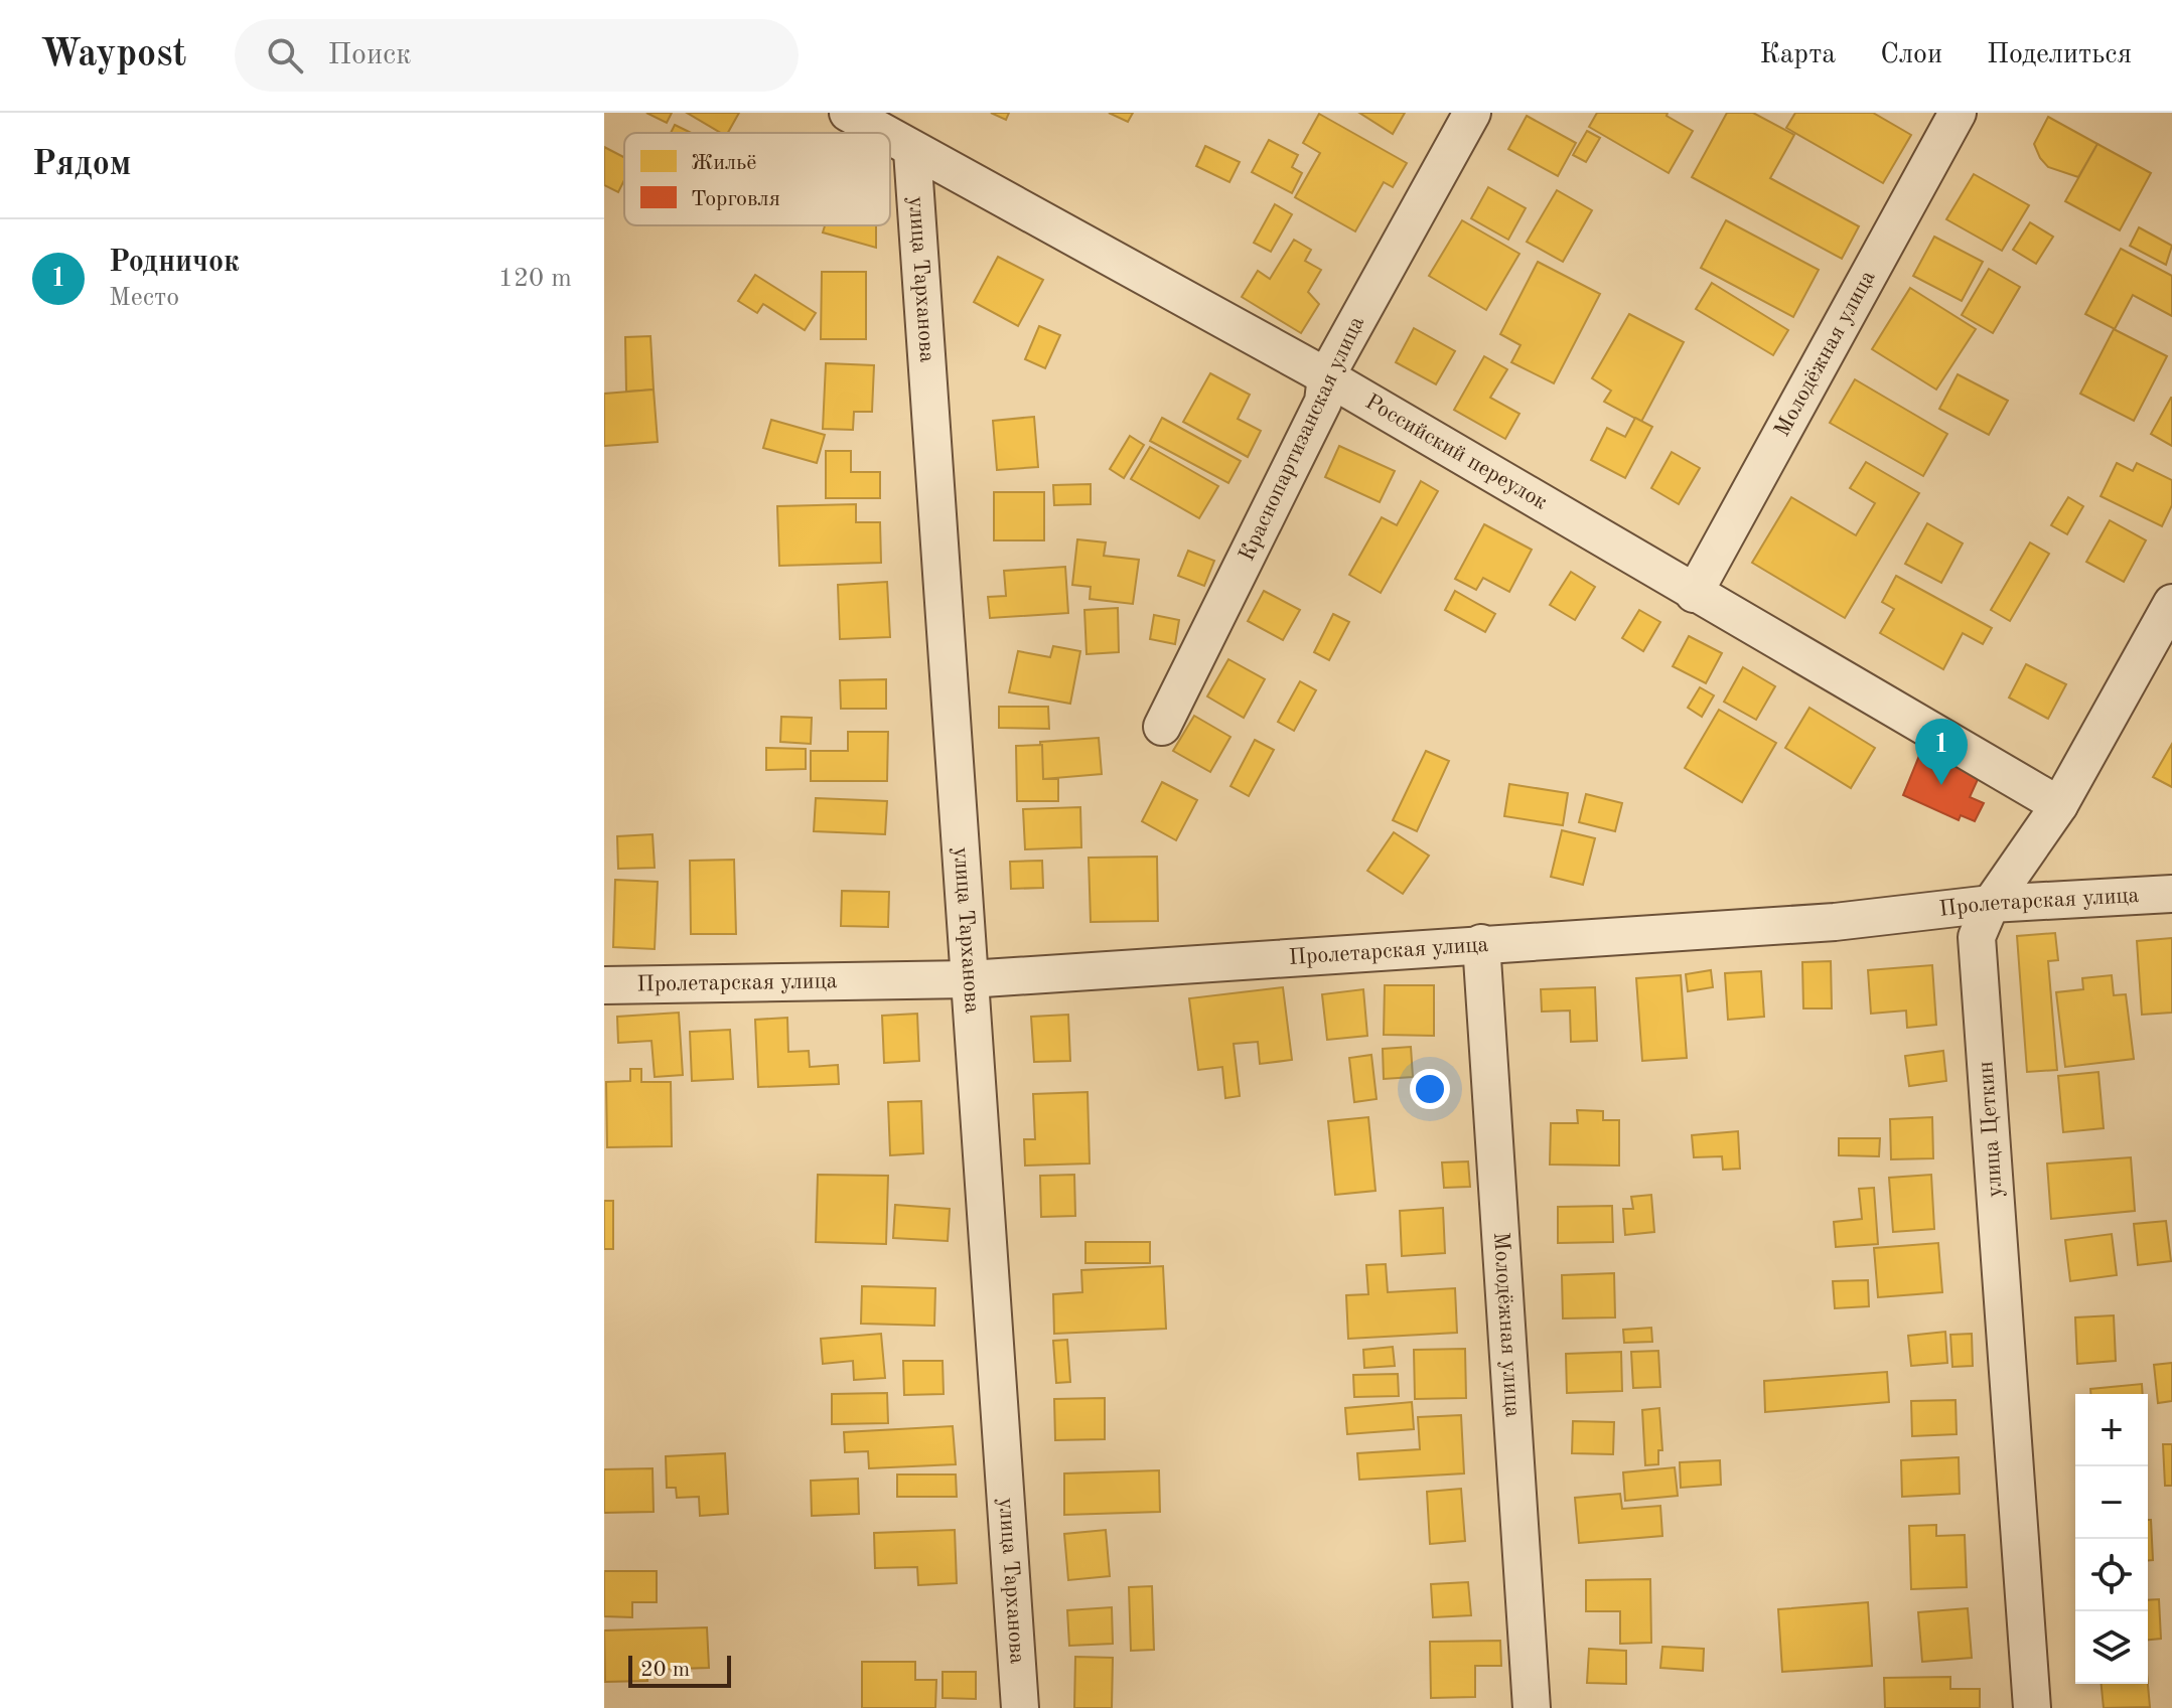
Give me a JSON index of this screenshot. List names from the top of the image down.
{
  "streets": {
    "street": [
      "улица Тарханова",
      "Молодёжная улица",
      "Краснопартизанская улица",
      "Российский переулок",
      "Пролетарская улица",
      "улица Цеткин"
    ]
  },
  "crossings": [
    ["улица Тарханова", "Российский переулок"],
    ["улица Тарханова", "Пролетарская улица"],
    ["Молодёжная улица", "Российский переулок"],
    ["Молодёжная улица", "Пролетарская улица"],
    ["Краснопартизанская улица", "Российский переулок"],
    ["Российский переулок", "улица Цеткин"],
    ["Пролетарская улица", "улица Цеткин"]
  ],
  "legend": ["Жильё", "Торговля"],
  "scale_bar": "20 m",
  "page": {
    "header": "Waypost",
    "search": "Поиск",
    "nav": ["Карта", "Слои", "Поделиться"],
    "heading": "Рядом",
    "list": [
      {
        "mark": "1",
        "name": "Родничок",
        "note": "Место",
        "value": "120 m"
      }
    ],
    "pins": "1",
    "map_buttons": ["+", "−"],
    "scale": "20 m"
  }
}
